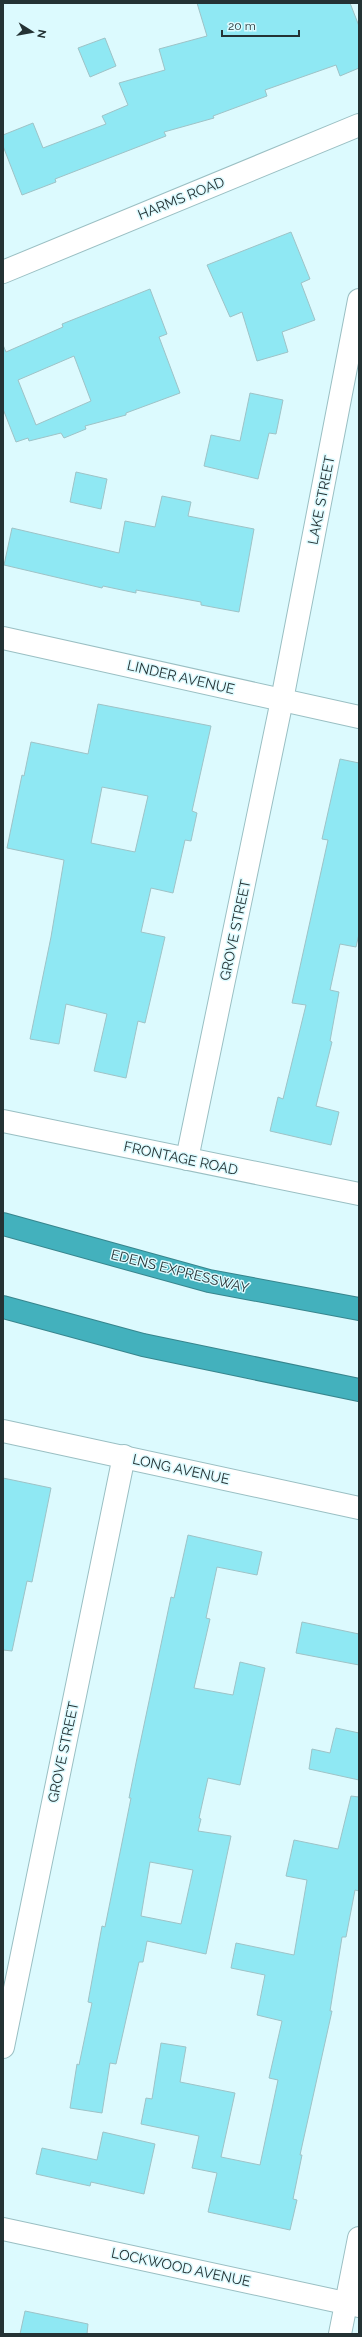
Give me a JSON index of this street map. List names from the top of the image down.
{
  "streets": {
    "highway": ["EDENS EXPRESSWAY"],
    "street": [
      "HARMS ROAD",
      "LAKE STREET",
      "LINDER AVENUE",
      "GROVE STREET",
      "FRONTAGE ROAD",
      "LONG AVENUE",
      "LOCKWOOD AVENUE"
    ]
  },
  "crossings": [
    ["LAKE STREET", "LINDER AVENUE"],
    ["LAKE STREET", "GROVE STREET"],
    ["LINDER AVENUE", "GROVE STREET"],
    ["GROVE STREET", "FRONTAGE ROAD"],
    ["GROVE STREET", "LONG AVENUE"]
  ],
  "scale_bar": "20 m",
  "north": "right"
}
